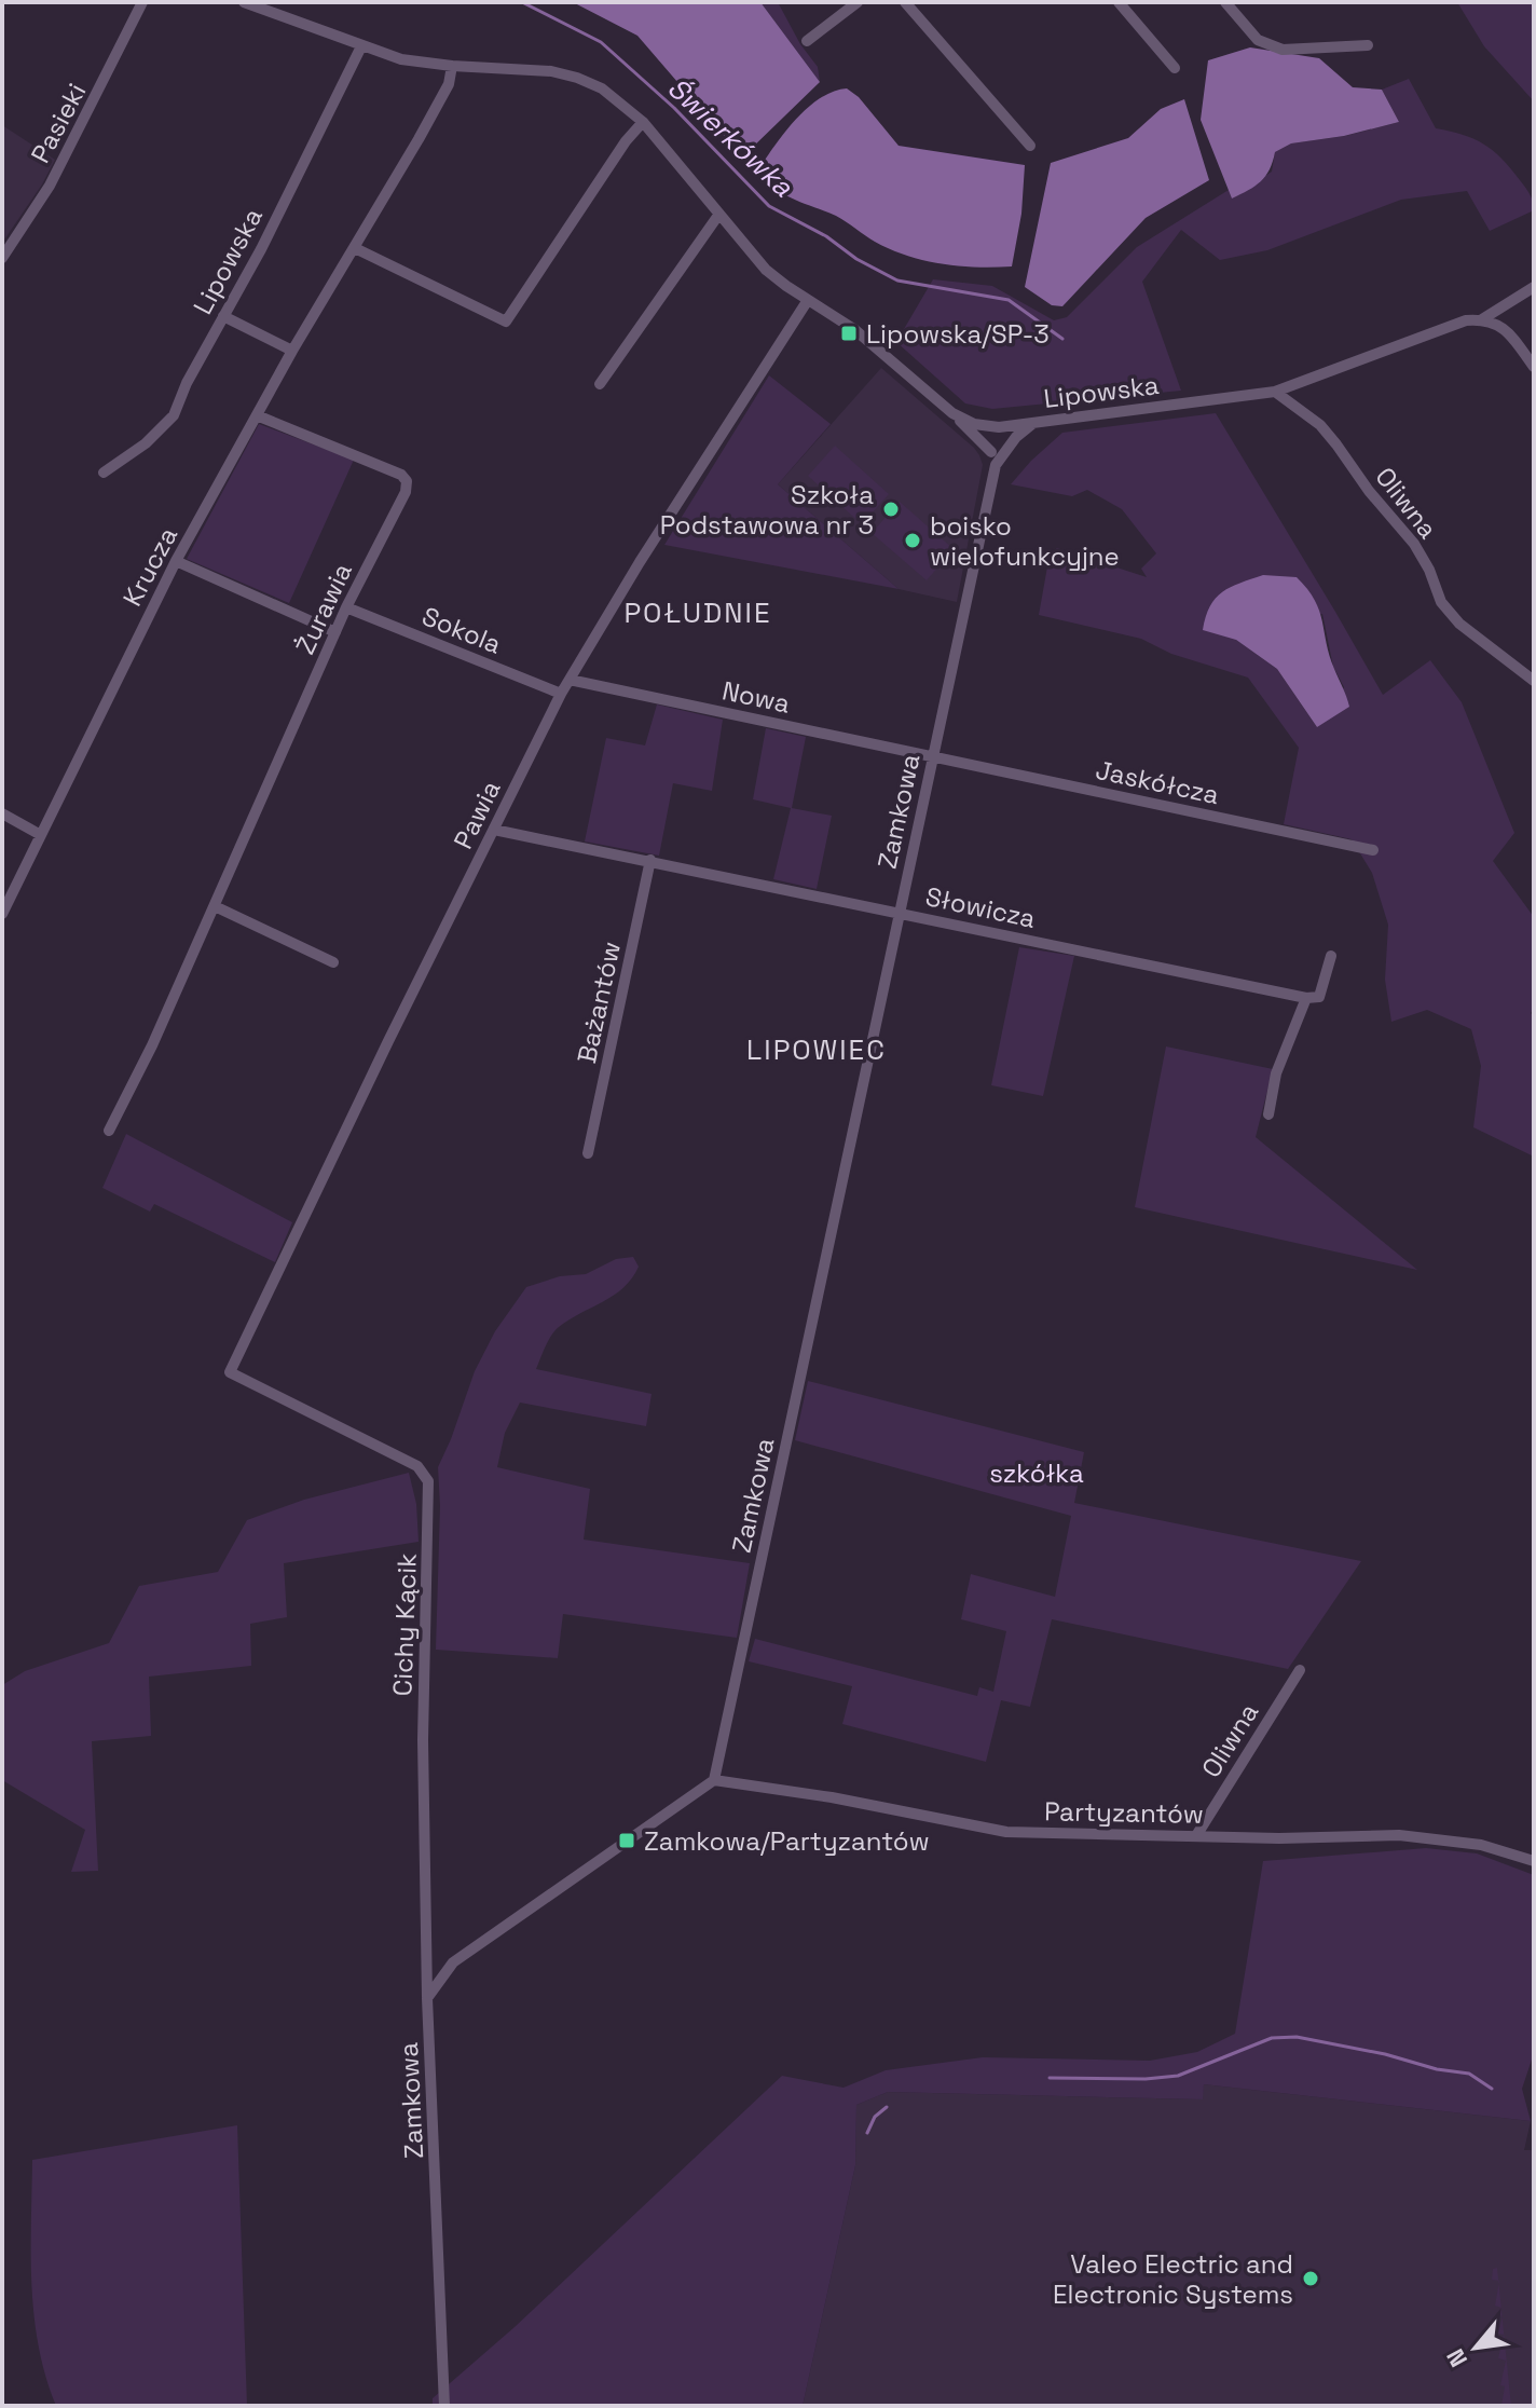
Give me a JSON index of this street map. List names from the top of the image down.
{
  "streets": {
    "street": [
      "Pasieki",
      "Lipowska",
      "Oliwna",
      "Krucza",
      "Żurawia",
      "Sokola",
      "Nowa",
      "Jaskółcza",
      "Zamkowa",
      "Pawia",
      "Słowicza",
      "Bażantów",
      "Cichy Kącik",
      "Partyzantów"
    ]
  },
  "crossings": [
    ["Lipowska", "Oliwna"],
    ["Lipowska", "Krucza"],
    ["Lipowska", "Zamkowa"],
    ["Lipowska", "Pawia"],
    ["Oliwna", "Partyzantów"],
    ["Krucza", "Żurawia"],
    ["Żurawia", "Sokola"],
    ["Sokola", "Pawia"],
    ["Nowa", "Jaskółcza"],
    ["Nowa", "Zamkowa"],
    ["Nowa", "Pawia"],
    ["Jaskółcza", "Zamkowa"],
    ["Zamkowa", "Słowicza"],
    ["Zamkowa", "Cichy Kącik"],
    ["Zamkowa", "Partyzantów"],
    ["Pawia", "Słowicza"],
    ["Pawia", "Cichy Kącik"],
    ["Słowicza", "Bażantów"]
  ],
  "districts": ["POŁUDNIE", "LIPOWIEC"],
  "water": ["Świerkówka"],
  "parks": ["szkółka"],
  "places": {
    "transit": ["Lipowska/SP-3", "Zamkowa/Partyzantów"],
    "other": ["Szkoła Podstawowa nr 3", "boisko wielofunkcyjne", "Valeo Electric and Electronic Systems"]
  },
  "north": "bottom left"
}
